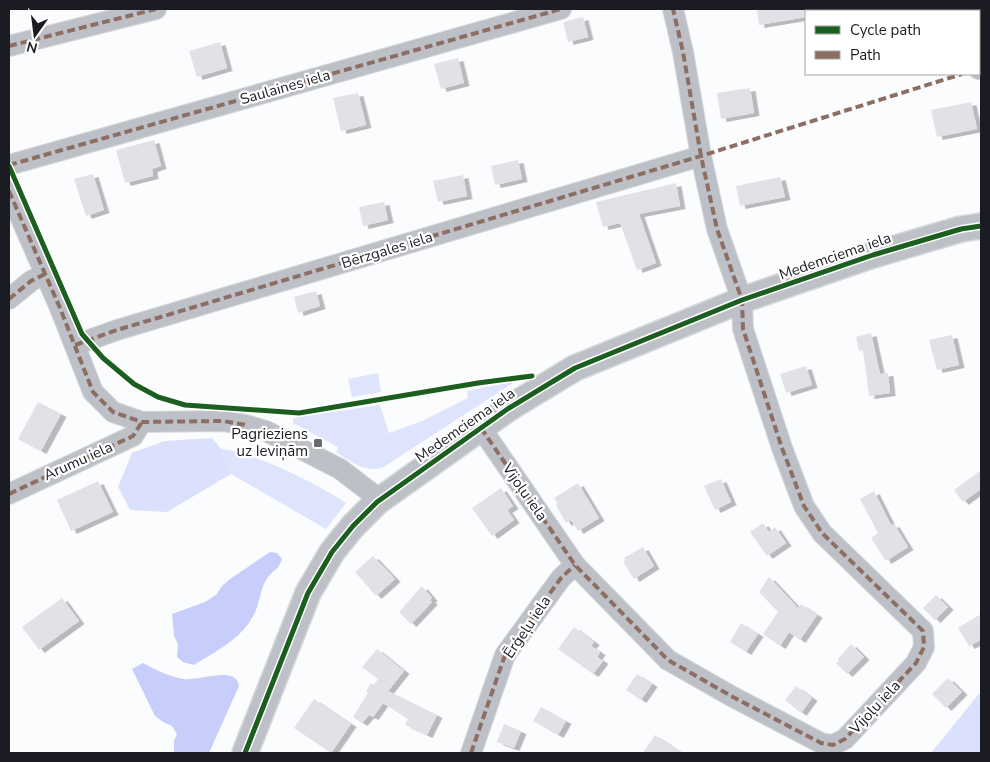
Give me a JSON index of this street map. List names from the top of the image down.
{
  "streets": {
    "street": [
      "Saulaines iela",
      "Bērzgales iela",
      "Medemciema iela",
      "Arumu iela",
      "Vijoļu iela",
      "Ērģeļu iela"
    ]
  },
  "crossings": [
    ["Bērzgales iela", "Vijoļu iela"],
    ["Medemciema iela", "Vijoļu iela"],
    ["Vijoļu iela", "Ērģeļu iela"]
  ],
  "places": {
    "transit": ["Pagrieziens uz Ieviņām"]
  },
  "legend": ["Cycle path", "Path"],
  "north": "bottom"
}
